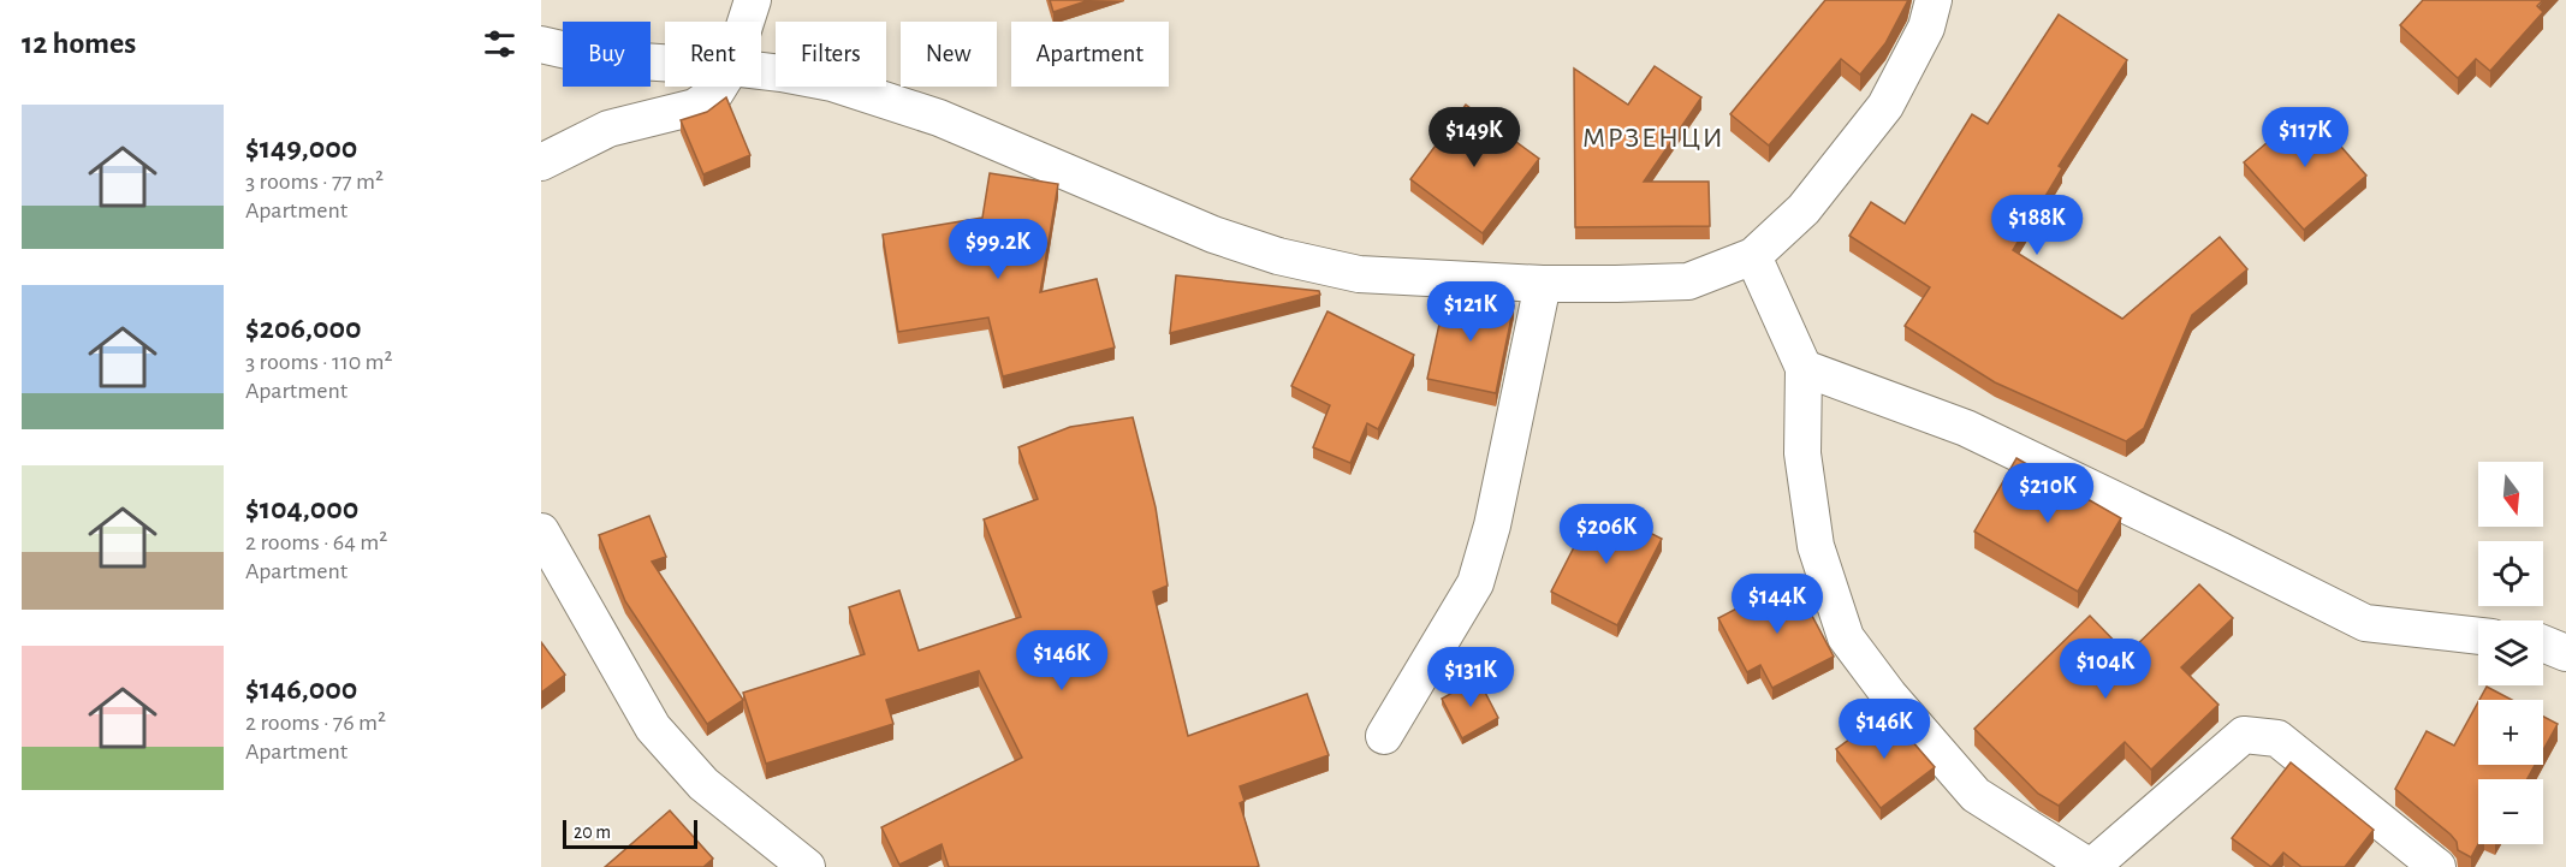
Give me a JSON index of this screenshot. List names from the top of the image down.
{
  "districts": ["МРЗЕНЦИ"],
  "scale_bar": "20 m",
  "north": "bottom",
  "page": {
    "heading": "12 homes",
    "chip": [
      "Buy",
      "Rent",
      "Filters",
      "New",
      "Apartment"
    ],
    "list": [
      {
        "name": "$149,000",
        "note": "3 rooms · 77 m² · Apartment"
      },
      {
        "name": "$206,000",
        "note": "3 rooms · 110 m² · Apartment"
      },
      {
        "name": "$104,000",
        "note": "2 rooms · 64 m² · Apartment"
      },
      {
        "name": "$146,000",
        "note": "2 rooms · 76 m² · Apartment"
      }
    ],
    "price": [
      "$149K",
      "$117K",
      "$188K",
      "$99.2K",
      "$121K",
      "$210K",
      "$206K",
      "$144K",
      "$146K",
      "$104K",
      "$131K",
      "$146K"
    ],
    "map_buttons": ["+", "−"],
    "scale": "20 m"
  }
}
